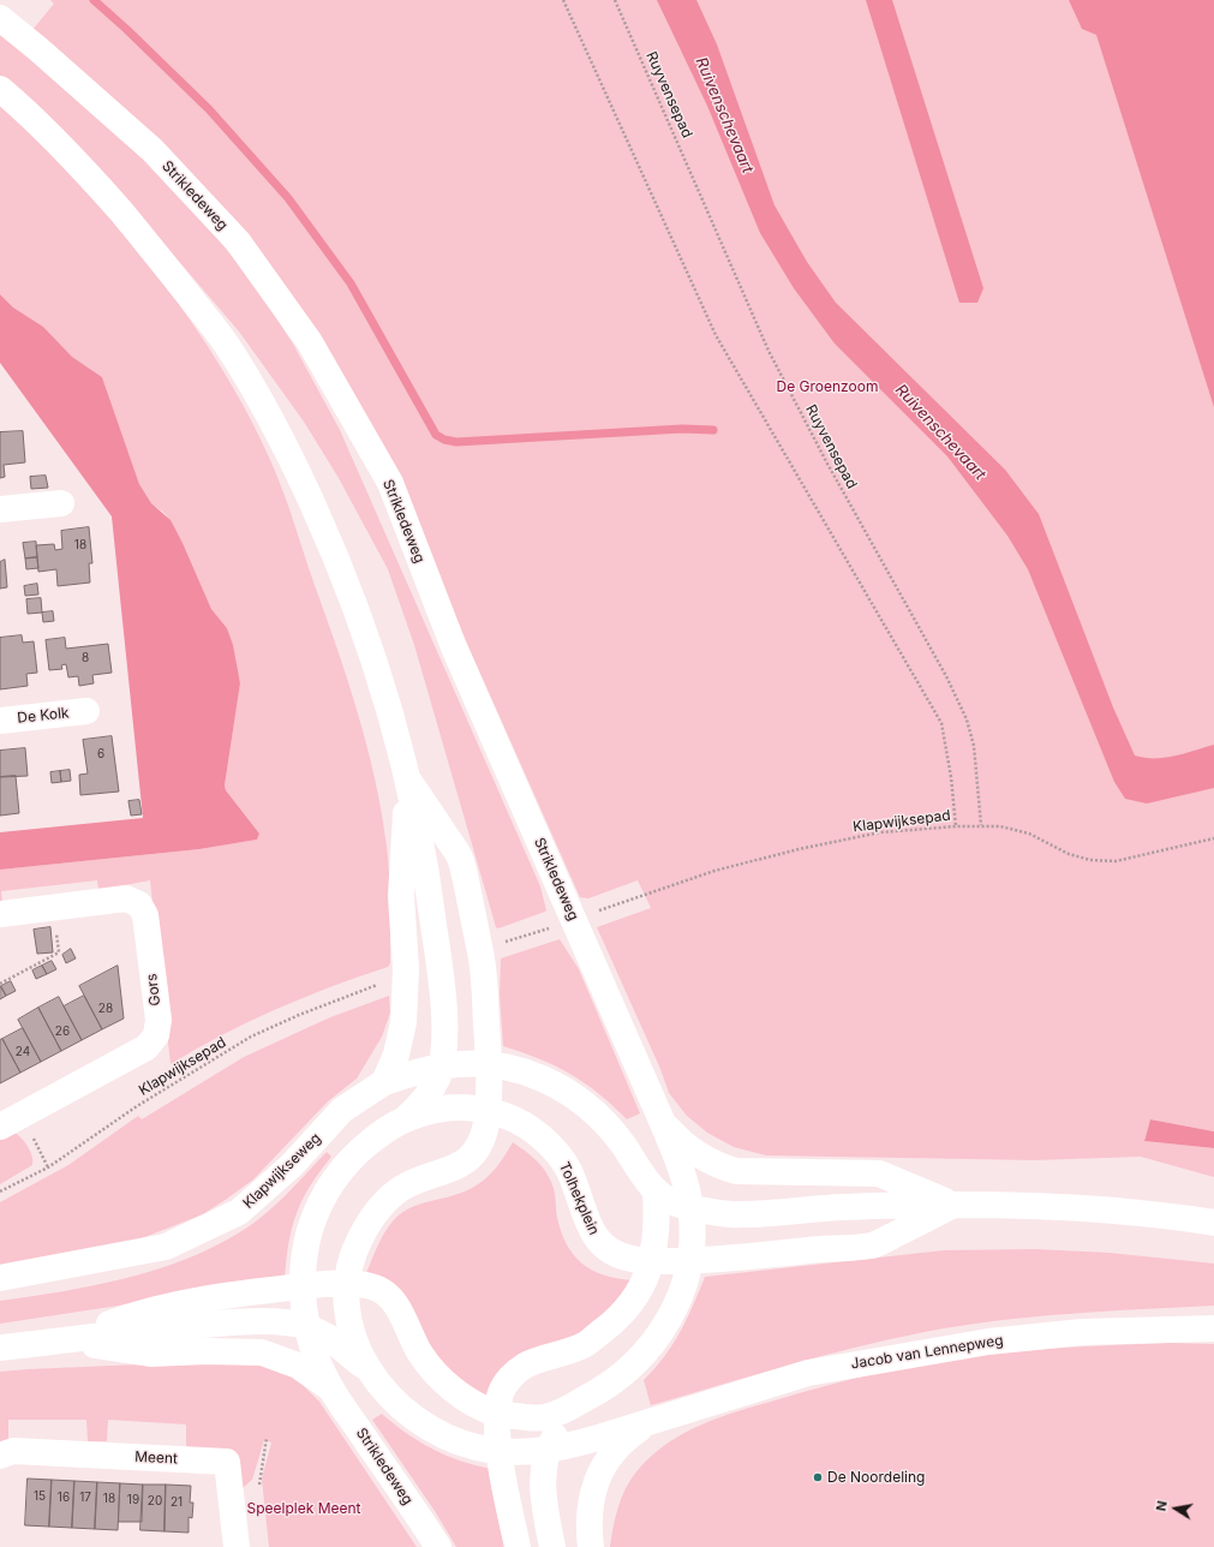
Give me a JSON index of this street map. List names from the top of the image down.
{
  "streets": {
    "main road": [
      "Strikledeweg",
      "De Kolk",
      "Gors",
      "Klapwijkseweg",
      "Tolhekplein",
      "Jacob van Lennepweg",
      "Meent"
    ],
    "path": ["Ruyvensepad", "Klapwijksepad"]
  },
  "crossings": [
    ["Ruyvensepad", "Klapwijksepad"],
    ["Strikledeweg", "Tolhekplein"]
  ],
  "water": ["Ruivenschevaart"],
  "parks": ["De Groenzoom", "Speelplek Meent"],
  "places": ["De Noordeling"],
  "house_numbers": [
    "18",
    "8",
    "6",
    "28",
    "26",
    "24",
    "15",
    "16",
    "17",
    "18",
    "19",
    "20",
    "21"
  ],
  "north": "left"
}
